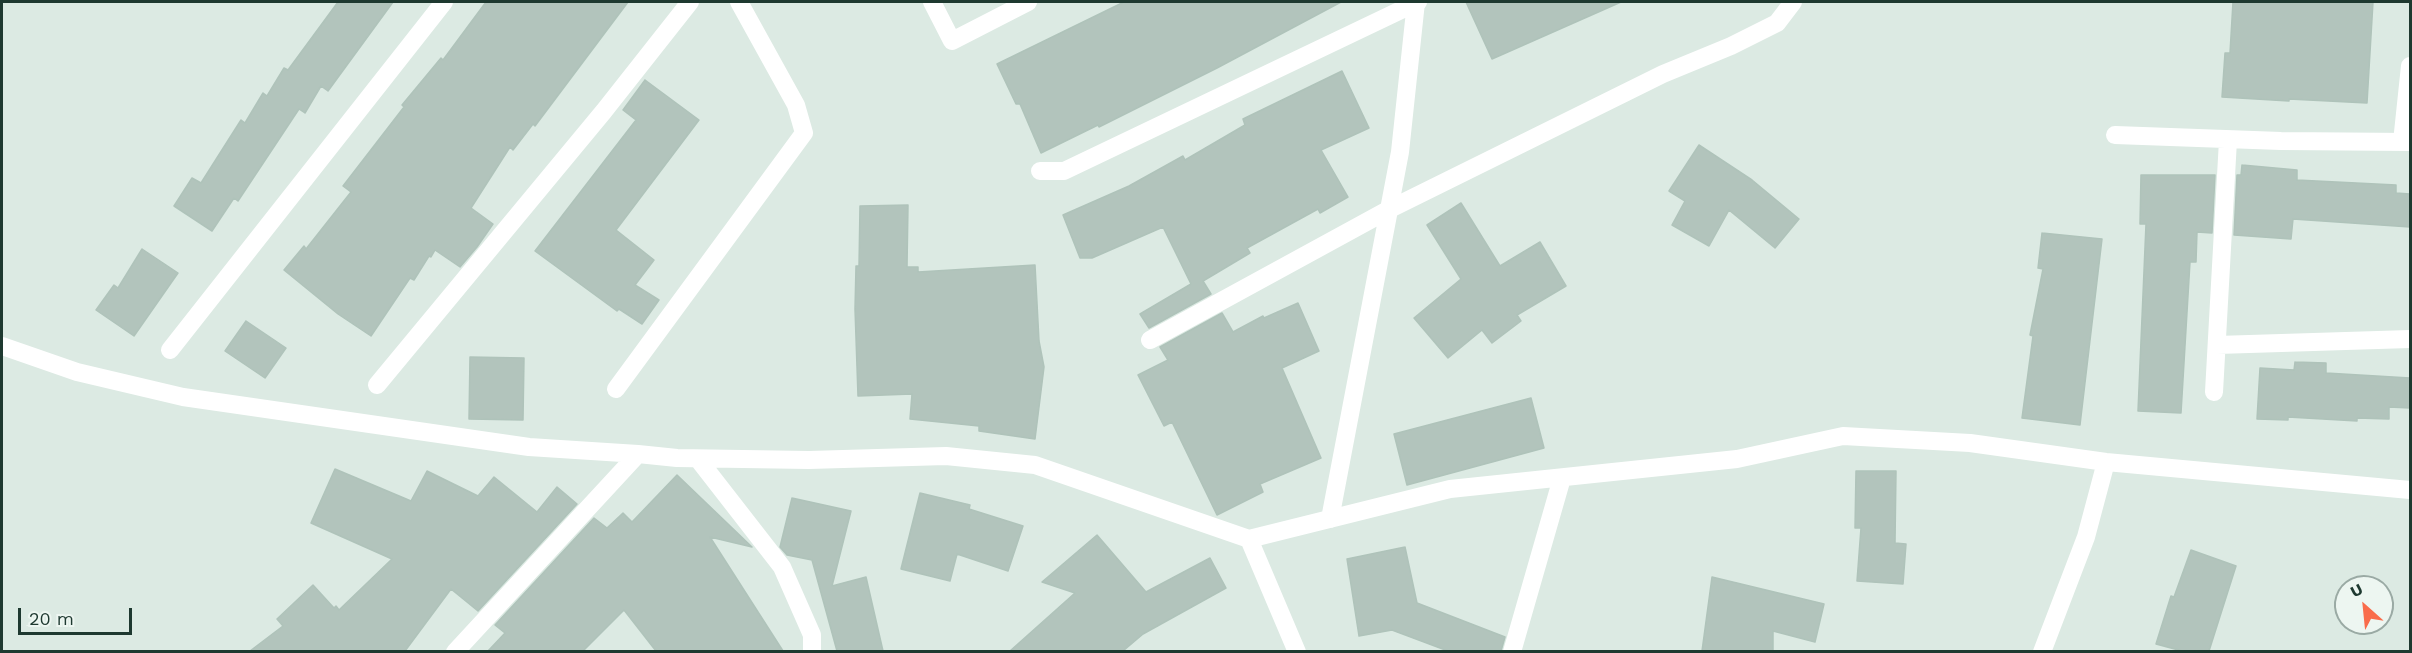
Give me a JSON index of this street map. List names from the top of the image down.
{
  "scale_bar": "20 m",
  "north": "top left"
}
